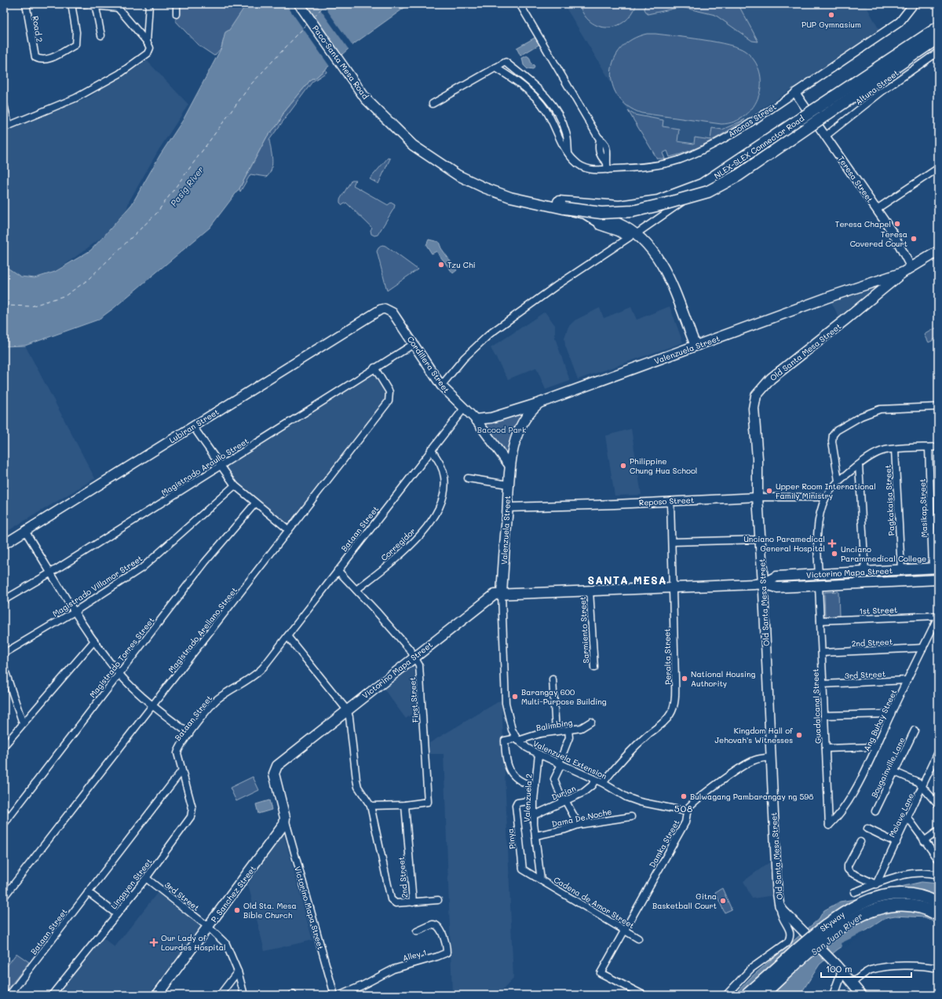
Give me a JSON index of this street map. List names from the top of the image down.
{
  "streets": {
    "highway": ["NLEX-SLEX Connector Road", "Skyway"],
    "main road": [
      "Paco-Santa Mesa Road",
      "Valenzuela Street",
      "Old Santa Mesa Street",
      "Cordillera Street",
      "Lubiran Street",
      "Victorino Mapa Street",
      "P. Sanchez Street"
    ],
    "street": [
      "Road 2",
      "Altura Street",
      "Anonas Street",
      "Teresa Street",
      "Magistrado Araullo Street",
      "Pagkakaisa Street",
      "Reposo Street",
      "Masikap Street",
      "Bataan Street",
      "Corregidor",
      "Magistrado Villamor Street",
      "1st Street",
      "Magistrado Arellano Street",
      "Sarmiento Street",
      "2nd Street",
      "Peralta Street",
      "Magistrado Torres Street",
      "3rd Street",
      "First Street",
      "Guadalcanal Street",
      "Ang Buhay Street",
      "Balimbing",
      "Valenzuela Extension",
      "Bougainville Lane",
      "Durian",
      "Valenzuela 2",
      "Molave Lane",
      "Dama De Noche",
      "Pinya",
      "Damka Street",
      "Lingayen Street",
      "Cadena de Amor Street",
      "Alley 1"
    ]
  },
  "crossings": [
    ["Paco-Santa Mesa Road", "Valenzuela Street"],
    ["Altura Street", "Teresa Street"],
    ["Anonas Street", "Teresa Street"],
    ["Teresa Street", "Old Santa Mesa Street"],
    ["Valenzuela Street", "Old Santa Mesa Street"],
    ["Valenzuela Street", "Reposo Street"],
    ["Valenzuela Street", "Victorino Mapa Street"],
    ["Old Santa Mesa Street", "Reposo Street"],
    ["Old Santa Mesa Street", "Victorino Mapa Street"],
    ["Cordillera Street", "Lubiran Street"],
    ["Cordillera Street", "Magistrado Araullo Street"],
    ["Cordillera Street", "Bataan Street"],
    ["Magistrado Araullo Street", "Magistrado Arellano Street"],
    ["Pagkakaisa Street", "Victorino Mapa Street"],
    ["Reposo Street", "Peralta Street"],
    ["Masikap Street", "Victorino Mapa Street"],
    ["Bataan Street", "Corregidor"],
    ["Bataan Street", "2nd Street"],
    ["Bataan Street", "First Street"],
    ["Bataan Street", "Lingayen Street"],
    ["Corregidor", "First Street"],
    ["Victorino Mapa Street", "Sarmiento Street"],
    ["Victorino Mapa Street", "2nd Street"],
    ["Victorino Mapa Street", "Peralta Street"],
    ["Victorino Mapa Street", "First Street"],
    ["Victorino Mapa Street", "Guadalcanal Street"],
    ["Victorino Mapa Street", "P. Sanchez Street"],
    ["1st Street", "Guadalcanal Street"],
    ["1st Street", "Ang Buhay Street"],
    ["2nd Street", "First Street"],
    ["2nd Street", "Guadalcanal Street"],
    ["2nd Street", "Ang Buhay Street"],
    ["Peralta Street", "Valenzuela Extension"],
    ["3rd Street", "Guadalcanal Street"],
    ["3rd Street", "Ang Buhay Street"],
    ["3rd Street", "Lingayen Street"],
    ["3rd Street", "P. Sanchez Street"],
    ["Guadalcanal Street", "Ang Buhay Street"],
    ["Balimbing", "Valenzuela Extension"],
    ["Balimbing", "Valenzuela 2"],
    ["Valenzuela Extension", "Durian"],
    ["Valenzuela Extension", "Valenzuela 2"],
    ["Valenzuela Extension", "Damka Street"],
    ["Durian", "Valenzuela 2"],
    ["Valenzuela 2", "Dama De Noche"],
    ["Valenzuela 2", "Pinya"],
    ["Valenzuela 2", "Cadena de Amor Street"],
    ["Pinya", "Cadena de Amor Street"],
    ["Damka Street", "Cadena de Amor Street"]
  ],
  "districts": ["SANTA MESA", "508"],
  "water": ["Pasig River", "San Juan River"],
  "parks": ["Bacood Park"],
  "places": {
    "other": [
      "PUP Gymnasium",
      "Teresa Chapel",
      "Teresa Covered Court",
      "Tzu Chi",
      "Philippine Chung Hua School",
      "Upper Room International Family Ministry",
      "Unciano Parammedical College",
      "National Housing Authority",
      "Barangay 600 Multi-Purpose Building",
      "Kingdom Hall of Jehovah's Witnesses",
      "Bulwagang Pambarangay ng 598",
      "Gitna Basketball Court",
      "Old Sta. Mesa Bible Church"
    ],
    "health": ["Unciano Paramedical General Hospital", "Our Lady of Lourdes Hospital"]
  },
  "scale_bar": "100 m"
}
